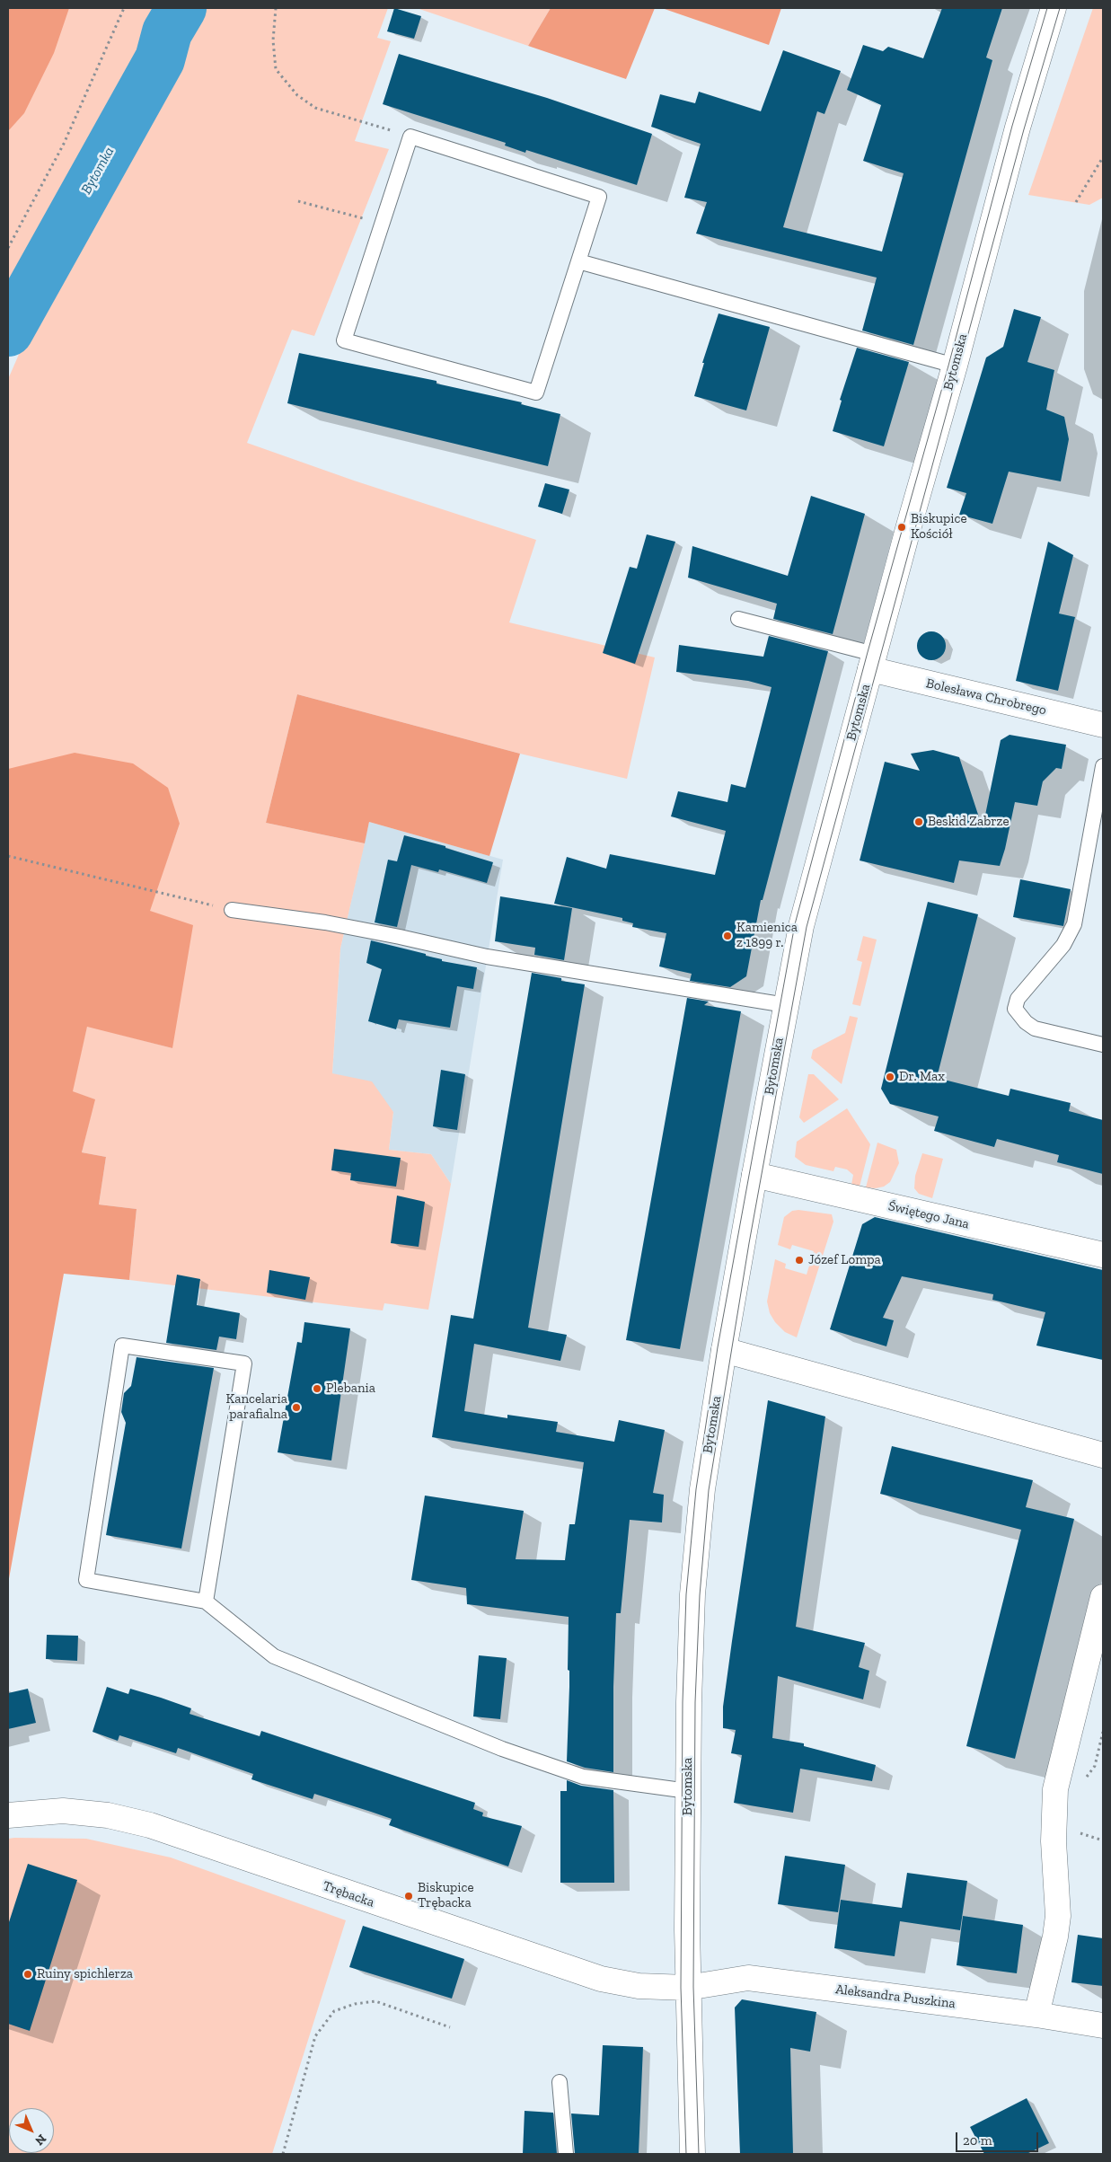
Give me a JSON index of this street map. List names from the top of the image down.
{
  "streets": {
    "street": [
      "Bytomska",
      "Bolesława Chrobrego",
      "Świętego Jana",
      "Trębacka",
      "Aleksandra Puszkina"
    ]
  },
  "crossings": [
    ["Bytomska", "Bolesława Chrobrego"],
    ["Bytomska", "Świętego Jana"],
    ["Bytomska", "Trębacka"],
    ["Bytomska", "Aleksandra Puszkina"],
    ["Trębacka", "Aleksandra Puszkina"]
  ],
  "water": ["Bytomka"],
  "places": [
    "Biskupice Kościół",
    "Beskid Zabrze",
    "Kamienica z 1899 r.",
    "Dr. Max",
    "Józef Lompa",
    "Plebania",
    "Kancelaria parafialna",
    "Biskupice Trębacka",
    "Ruiny spichlerza"
  ],
  "scale_bar": "20 m",
  "north": "bottom right"
}
